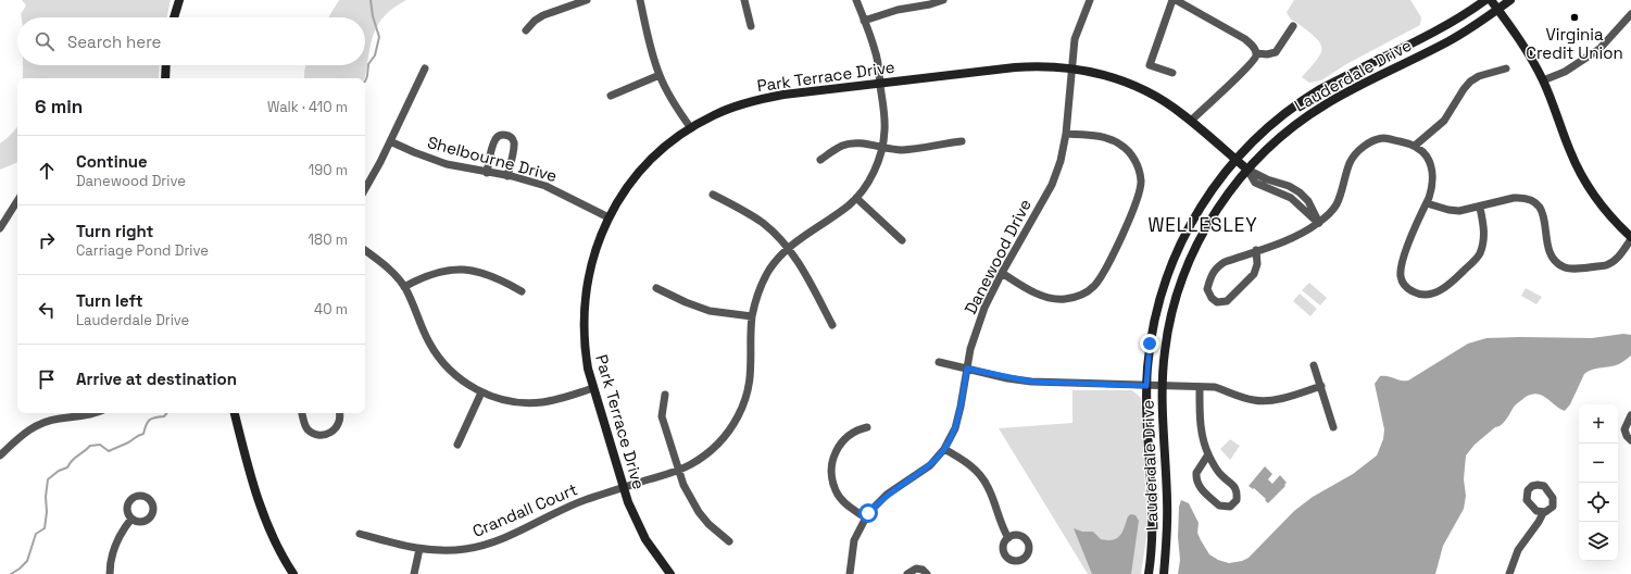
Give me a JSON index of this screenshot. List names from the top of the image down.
{
  "streets": {
    "main road": ["Lauderdale Drive", "Park Terrace Drive"],
    "street": ["Shelbourne Drive", "Danewood Drive", "Crandall Court"]
  },
  "crossings": [
    ["Lauderdale Drive", "Park Terrace Drive"],
    ["Park Terrace Drive", "Shelbourne Drive"],
    ["Park Terrace Drive", "Danewood Drive"],
    ["Park Terrace Drive", "Crandall Court"]
  ],
  "districts": ["WELLESLEY"],
  "places": ["Virginia Credit Union"],
  "page": {
    "search": "Search here",
    "heading": ["6 min", "Walk · 410 m"],
    "list": [
      ["Continue", "Danewood Drive", "190 m"],
      ["Turn right", "Carriage Pond Drive", "180 m"],
      ["Turn left", "Lauderdale Drive", "40 m"],
      "Arrive at destination"
    ],
    "map_buttons": ["+", "−"]
  }
}
